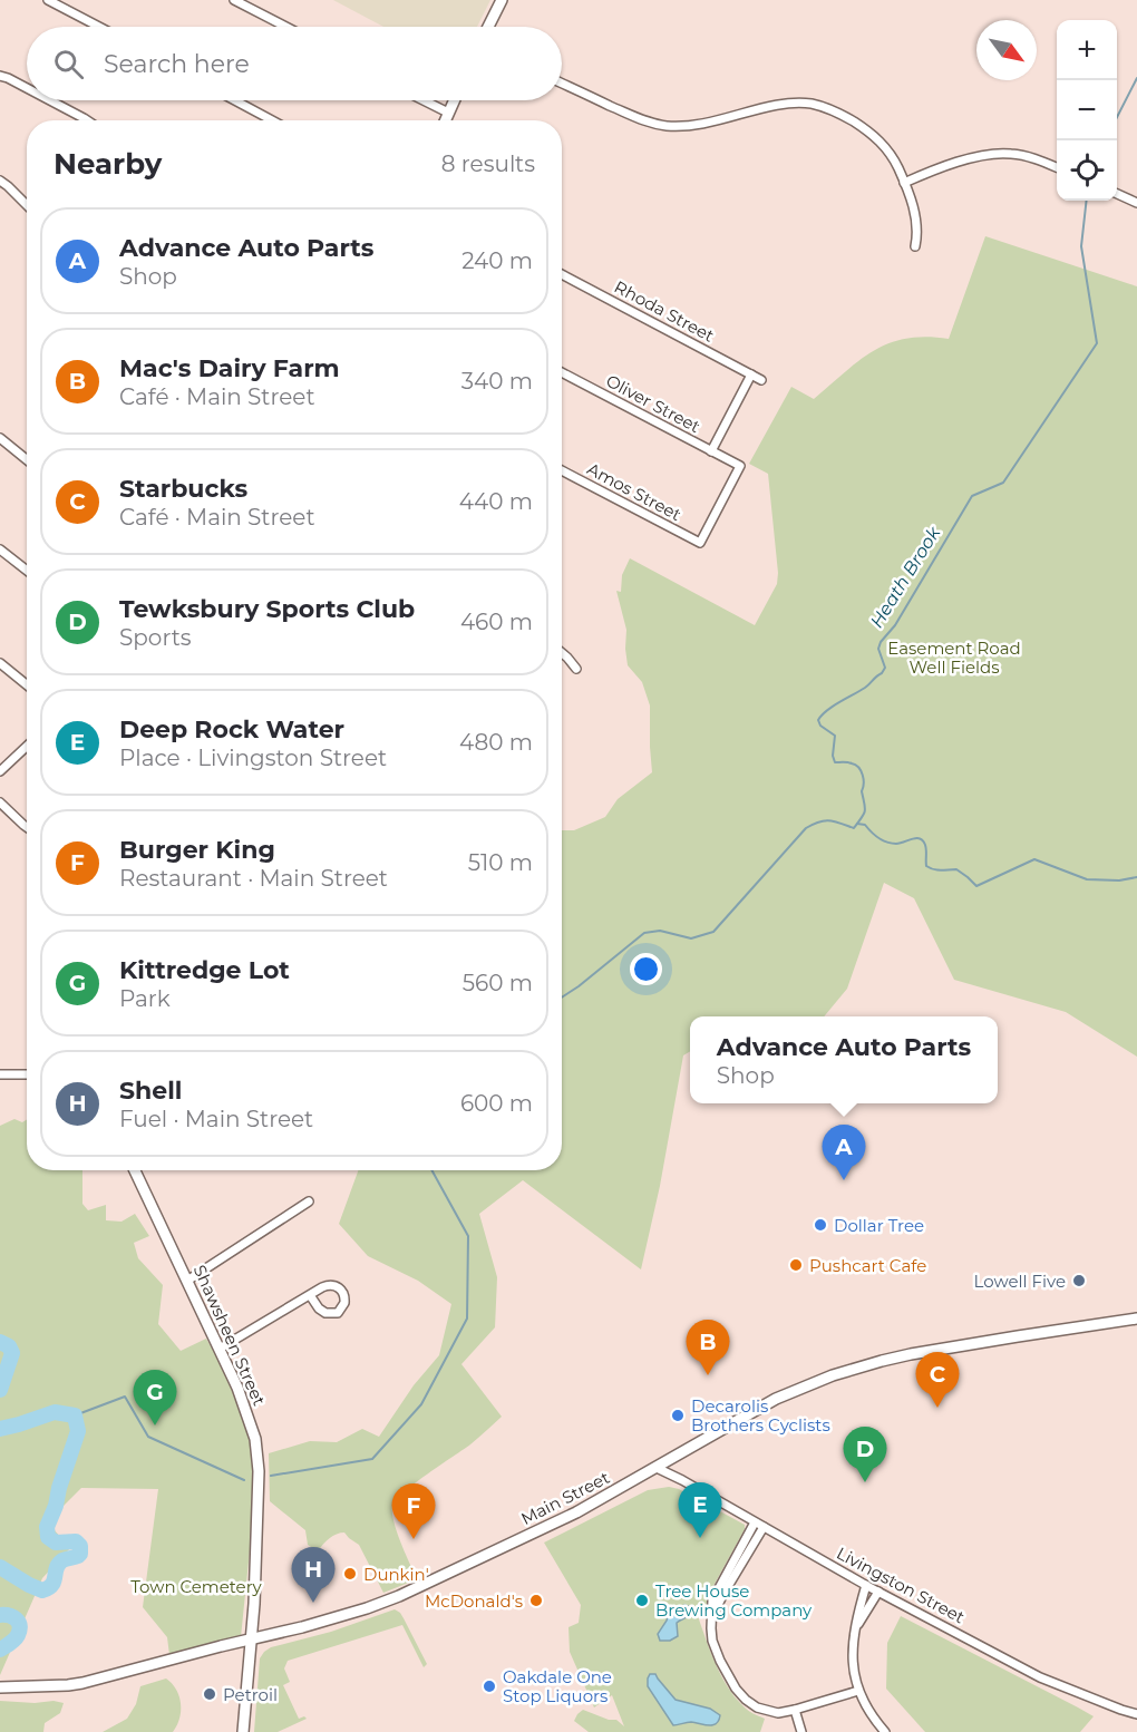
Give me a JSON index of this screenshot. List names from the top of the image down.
{
  "streets": {
    "main road": ["Shawsheen Street", "Main Street"],
    "street": [
      "Rhoda Street",
      "Oliver Street",
      "Amos Street",
      "Livingston Street"
    ]
  },
  "crossings": [
    ["Oliver Street", "Amos Street"],
    ["Shawsheen Street", "Main Street"],
    ["Main Street", "Livingston Street"]
  ],
  "water": ["Heath Brook"],
  "parks": ["Easement Road Well Fields", "Town Cemetery"],
  "places": [
    "Dollar Tree",
    "Pushcart Cafe",
    "Lowell Five",
    "Decarolis Brothers Cyclists",
    "Dunkin'",
    "McDonald's",
    "Tree House Brewing Company",
    "Oakdale One Stop Liquors",
    "Petroil"
  ],
  "north": "bottom right",
  "page": {
    "map_buttons": ["+", "−"],
    "search": "Search here",
    "heading": ["Nearby", "8 results"],
    "list": [
      {
        "mark": "A",
        "name": "Advance Auto Parts",
        "note": "Shop",
        "value": "240 m"
      },
      {
        "mark": "B",
        "name": "Mac's Dairy Farm",
        "note": "Café · Main Street",
        "value": "340 m"
      },
      {
        "mark": "C",
        "name": "Starbucks",
        "note": "Café · Main Street",
        "value": "440 m"
      },
      {
        "mark": "D",
        "name": "Tewksbury Sports Club",
        "note": "Sports",
        "value": "460 m"
      },
      {
        "mark": "E",
        "name": "Deep Rock Water",
        "note": "Place · Livingston Street",
        "value": "480 m"
      },
      {
        "mark": "F",
        "name": "Burger King",
        "note": "Restaurant · Main Street",
        "value": "510 m"
      },
      {
        "mark": "G",
        "name": "Kittredge Lot",
        "note": "Park",
        "value": "560 m"
      },
      {
        "mark": "H",
        "name": "Shell",
        "note": "Fuel · Main Street",
        "value": "600 m"
      }
    ],
    "popup": ["Advance Auto Parts", "Shop"],
    "pins": [
      "A",
      "B",
      "C",
      "G",
      "D",
      "E",
      "F",
      "H"
    ]
  }
}
